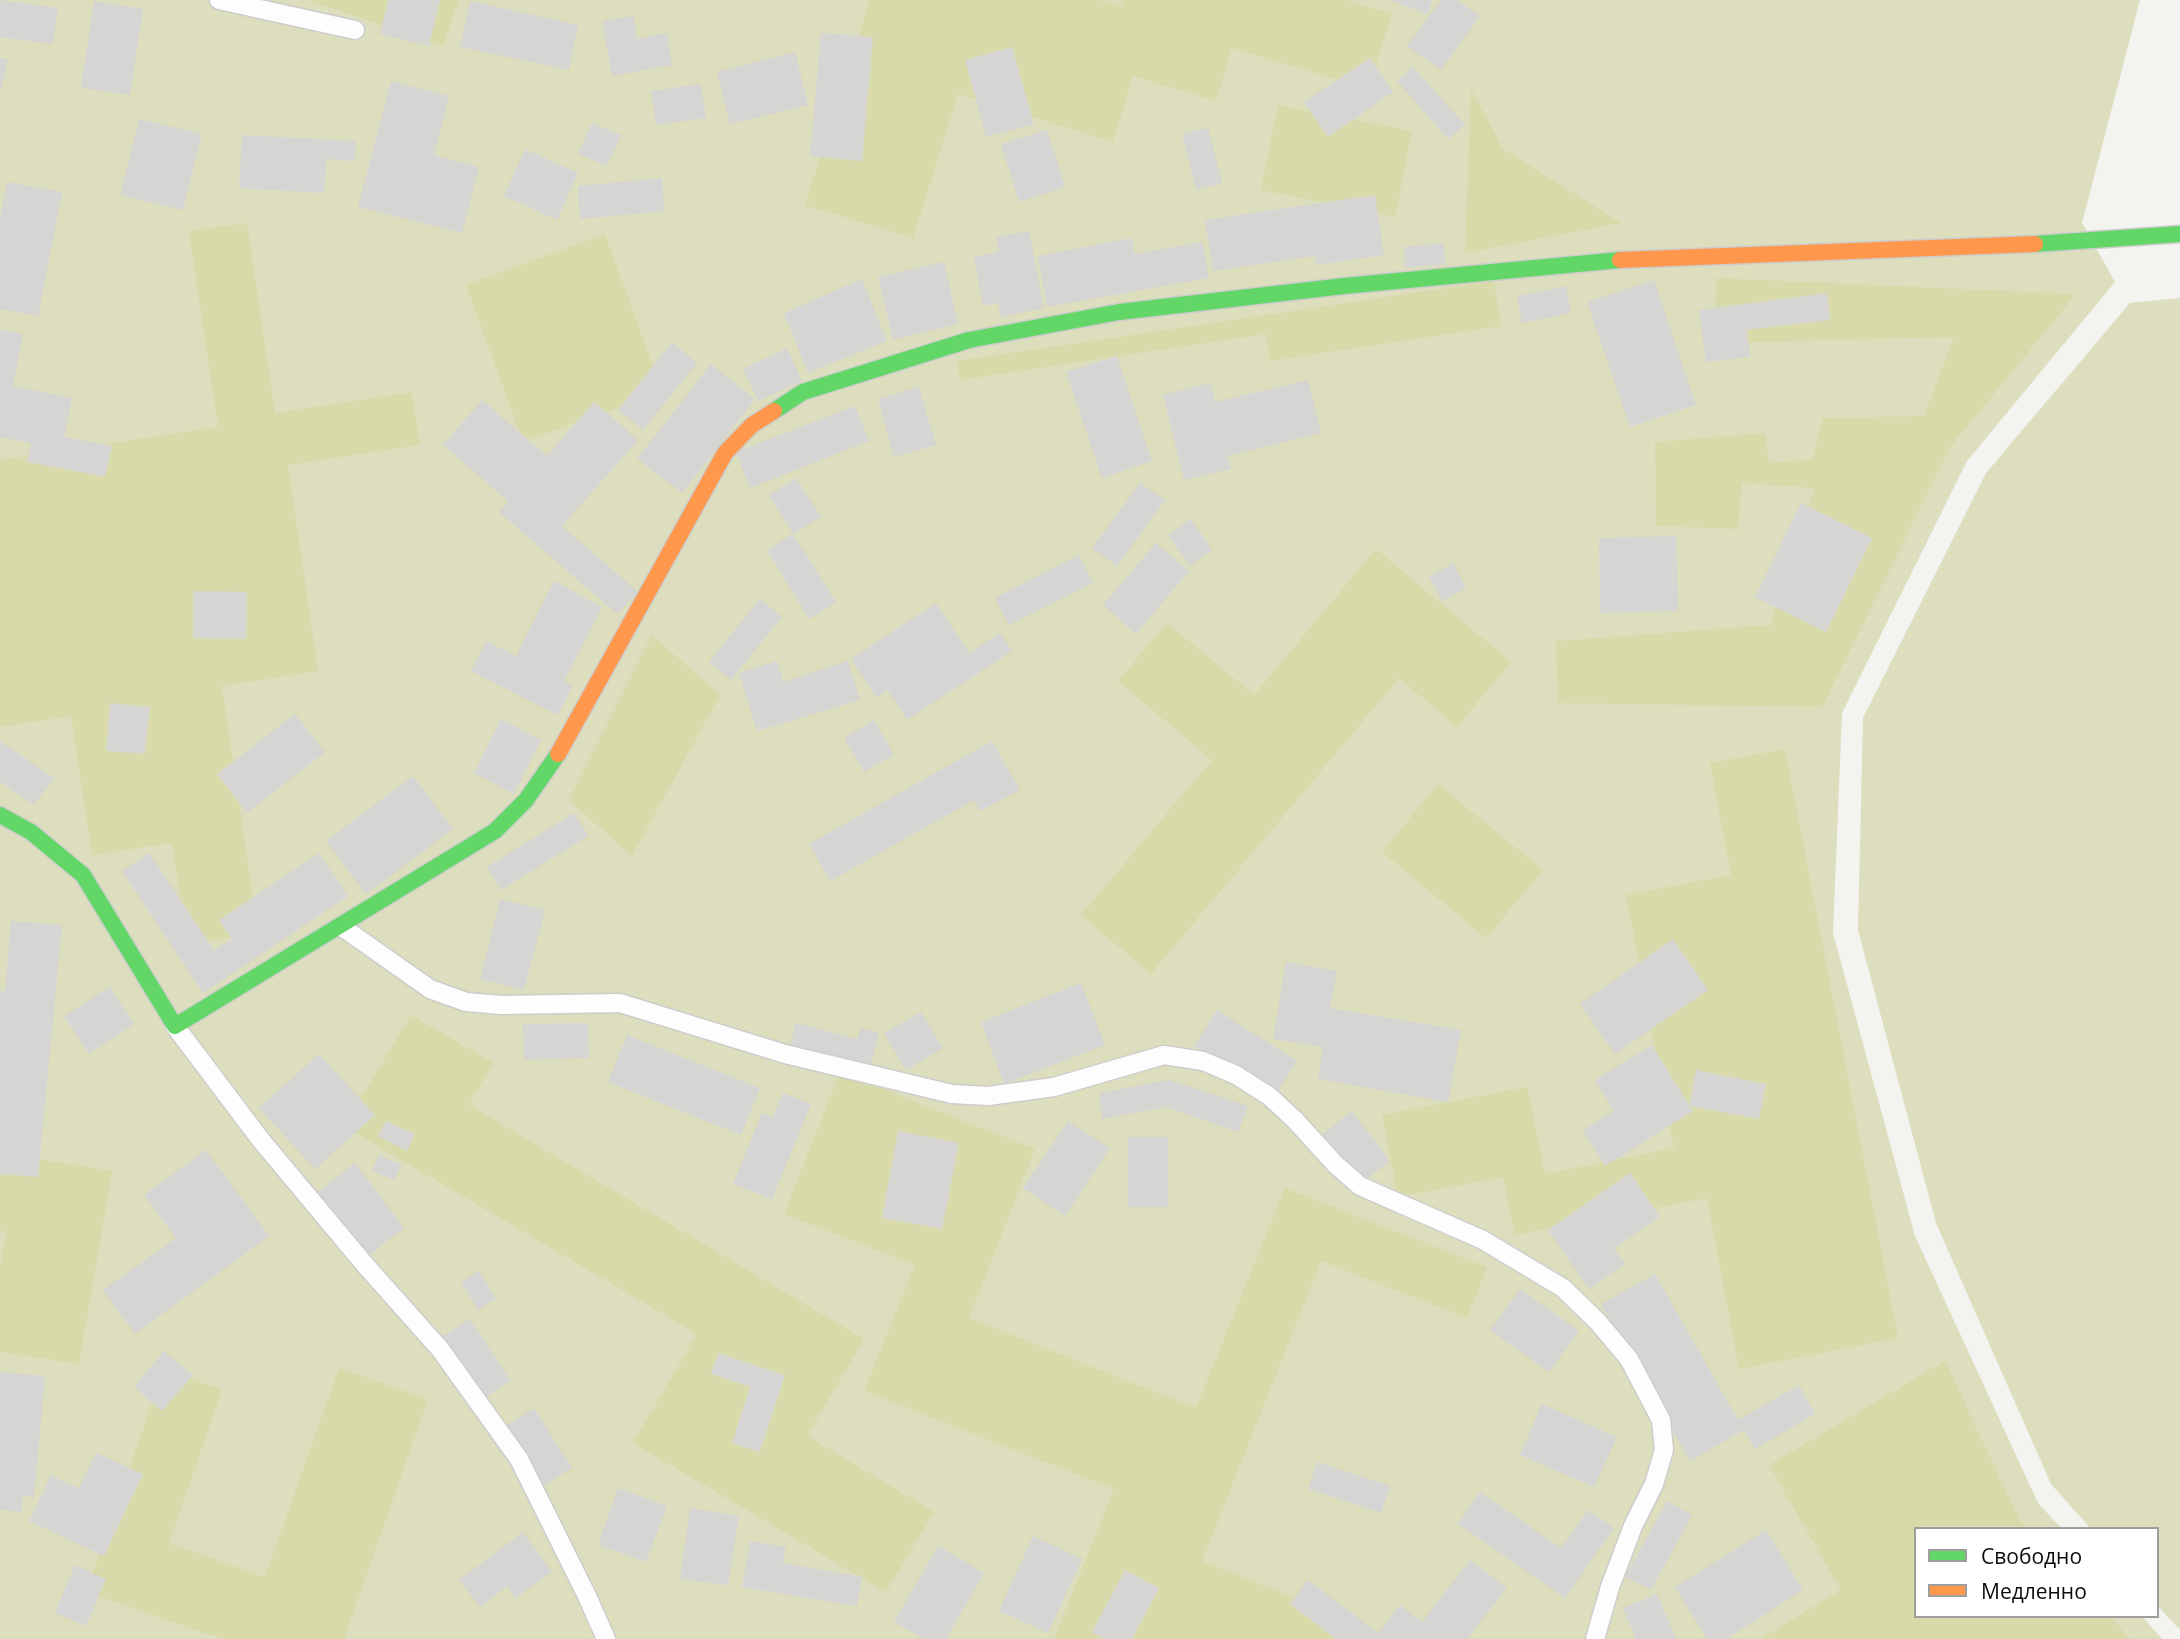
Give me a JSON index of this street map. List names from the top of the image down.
{
  "legend": ["Свободно", "Медленно"]
}
